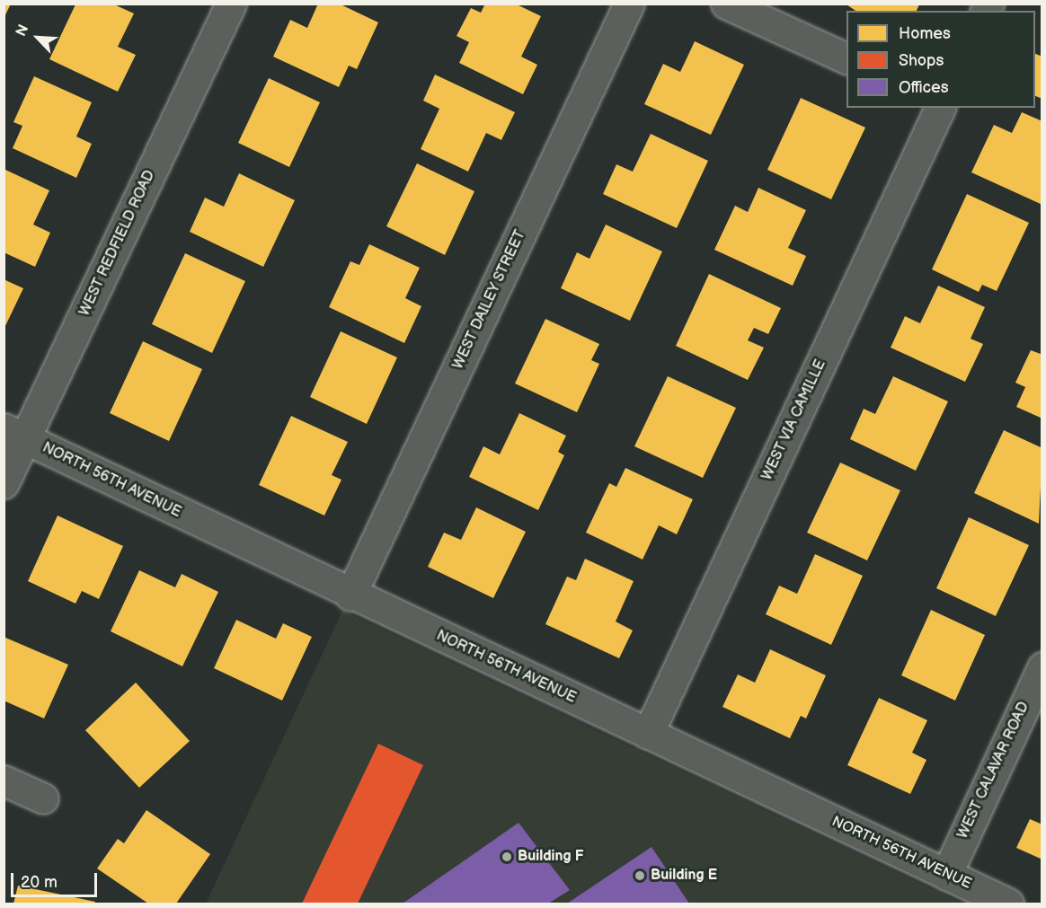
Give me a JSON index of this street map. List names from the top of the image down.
{
  "streets": {
    "street": [
      "WEST REDFIELD ROAD",
      "WEST DAILEY STREET",
      "WEST VIA CAMILLE",
      "NORTH 56TH AVENUE",
      "WEST CALAVAR ROAD"
    ]
  },
  "crossings": [
    ["WEST REDFIELD ROAD", "NORTH 56TH AVENUE"],
    ["WEST DAILEY STREET", "NORTH 56TH AVENUE"],
    ["WEST VIA CAMILLE", "NORTH 56TH AVENUE"],
    ["NORTH 56TH AVENUE", "WEST CALAVAR ROAD"]
  ],
  "places": ["Building F", "Building E"],
  "legend": ["Homes", "Shops", "Offices"],
  "scale_bar": "20 m",
  "north": "top left"
}
